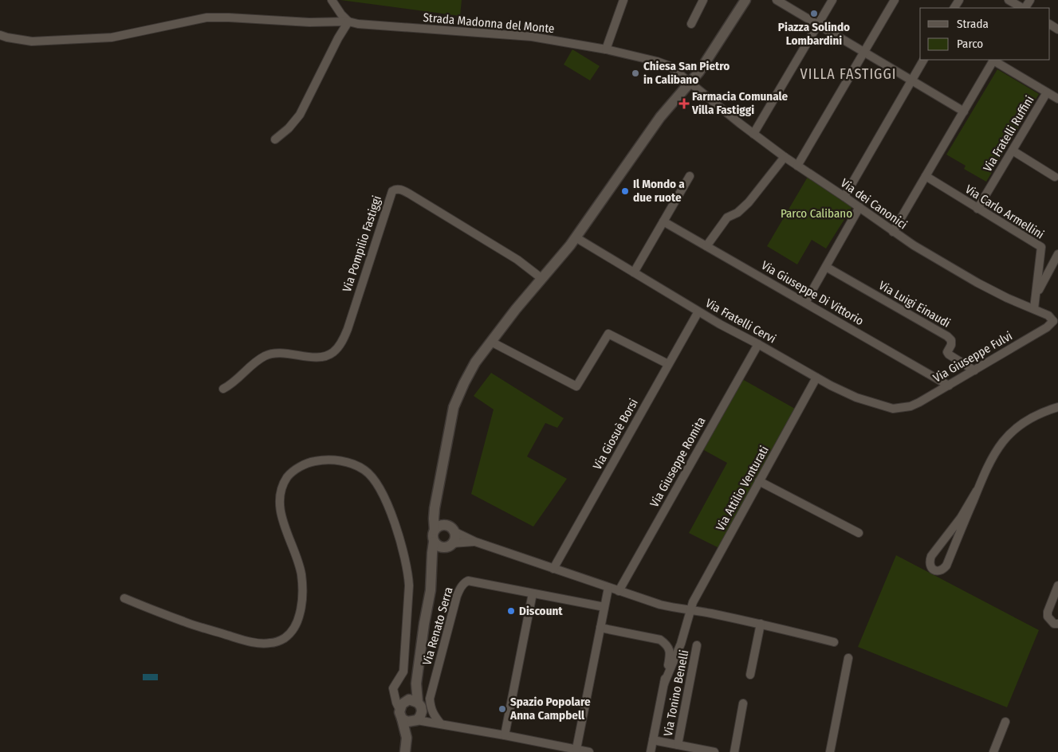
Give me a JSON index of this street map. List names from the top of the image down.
{
  "streets": {
    "street": [
      "Strada Madonna del Monte",
      "Via Fratelli Ruffini",
      "Via dei Canonici",
      "Via Carlo Armellini",
      "Via Pompilio Fastiggi",
      "Via Giuseppe Di Vittorio",
      "Via Luigi Einaudi",
      "Via Fratelli Cervi",
      "Via Giuseppe Fulvi",
      "Via Giosuè Borsi",
      "Via Giuseppe Romita",
      "Via Attilio Venturati",
      "Via Renato Serra",
      "Via Tonino Benelli"
    ]
  },
  "crossings": [
    ["Strada Madonna del Monte", "Via dei Canonici"],
    ["Via Fratelli Ruffini", "Via Carlo Armellini"],
    ["Via dei Canonici", "Via Carlo Armellini"],
    ["Via dei Canonici", "Via Giuseppe Fulvi"],
    ["Via Giuseppe Di Vittorio", "Via Giuseppe Fulvi"],
    ["Via Luigi Einaudi", "Via Giuseppe Fulvi"],
    ["Via Fratelli Cervi", "Via Giuseppe Fulvi"],
    ["Via Fratelli Cervi", "Via Giosuè Borsi"],
    ["Via Fratelli Cervi", "Via Giuseppe Romita"],
    ["Via Fratelli Cervi", "Via Attilio Venturati"]
  ],
  "districts": ["VILLA FASTIGGI"],
  "parks": ["Parco Calibano"],
  "places": {
    "other": [
      "Piazza Solindo Lombardini",
      "Chiesa San Pietro in Calibano",
      "Il Mondo a due ruote",
      "Discount",
      "Spazio Popolare Anna Campbell"
    ],
    "health": ["Farmacia Comunale Villa Fastiggi"]
  },
  "legend": ["Strada", "Parco"]
}
